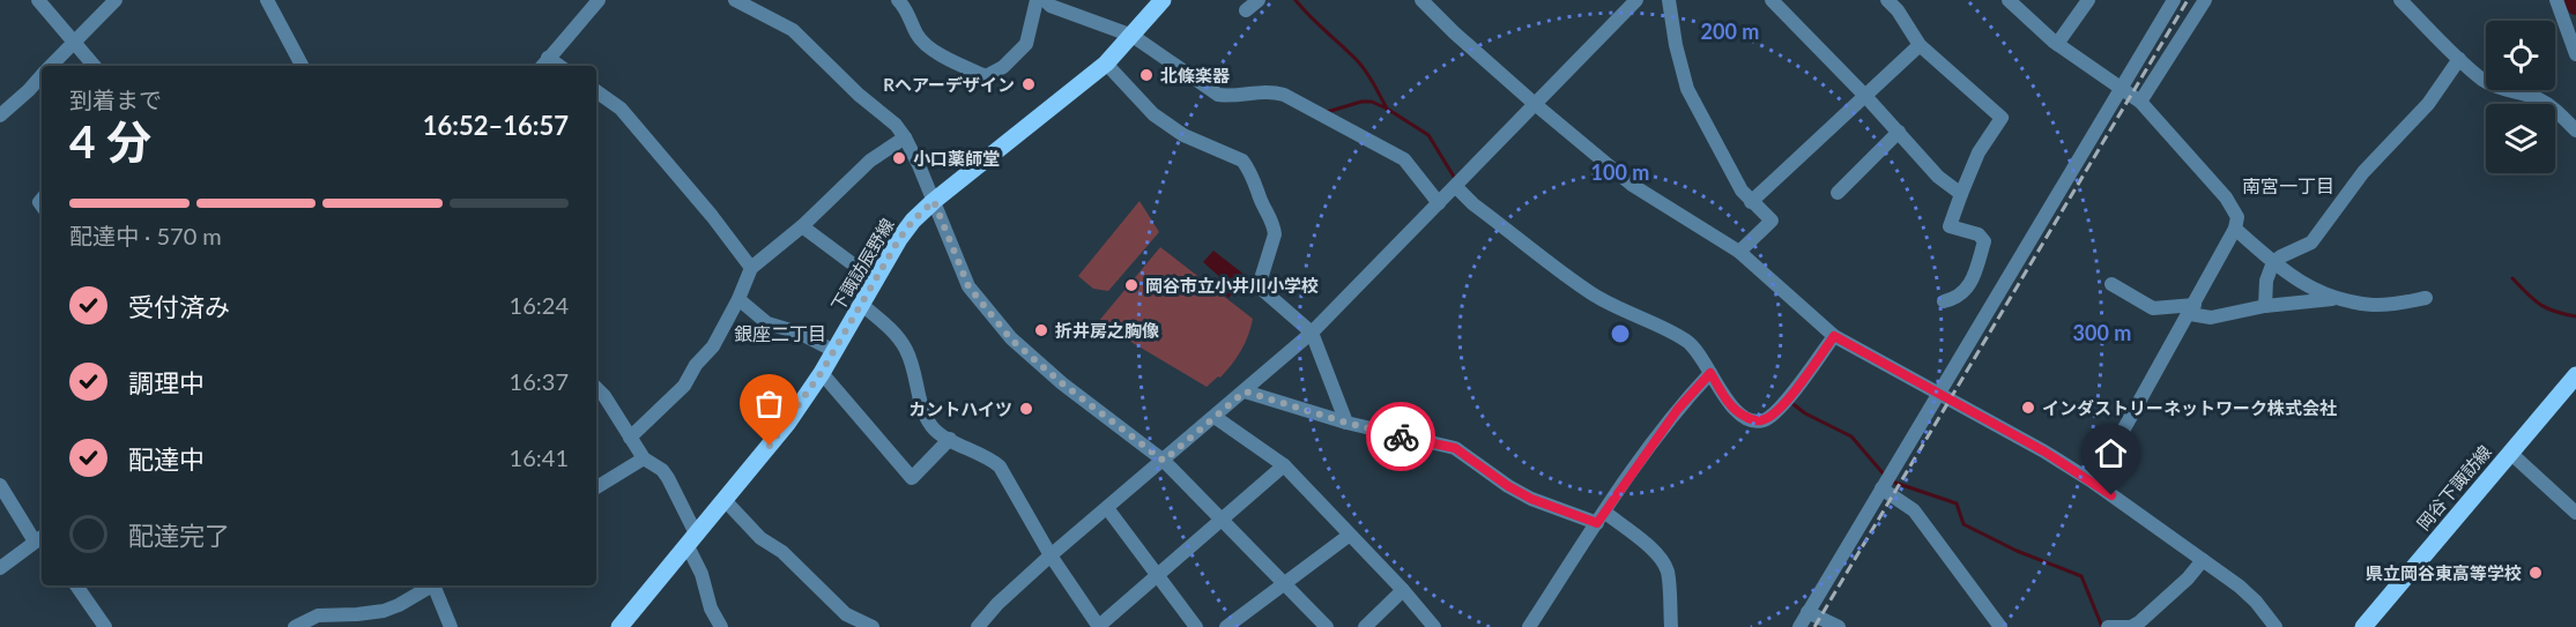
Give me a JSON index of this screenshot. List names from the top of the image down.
{
  "streets": {
    "main road": ["下諏訪辰野線", "岡谷下諏訪線"]
  },
  "districts": ["南宮一丁目", "銀座二丁目"],
  "places": [
    "北條楽器",
    "Rヘアーデザイン",
    "小口薬師堂",
    "岡谷市立小井川小学校",
    "折井房之胸像",
    "インダストリーネットワーク株式会社",
    "カントハイツ",
    "県立岡谷東高等学校"
  ],
  "page": {
    "heading": ["4 分", "到着まで", "16:52–16:57"],
    "bar": "配達中 · 570 m",
    "list": [
      ["受付済み", "16:24"],
      ["調理中", "16:37"],
      ["配達中", "16:41"],
      "配達完了"
    ]
  },
  "rings": ["200 m", "100 m", "300 m"]
}
